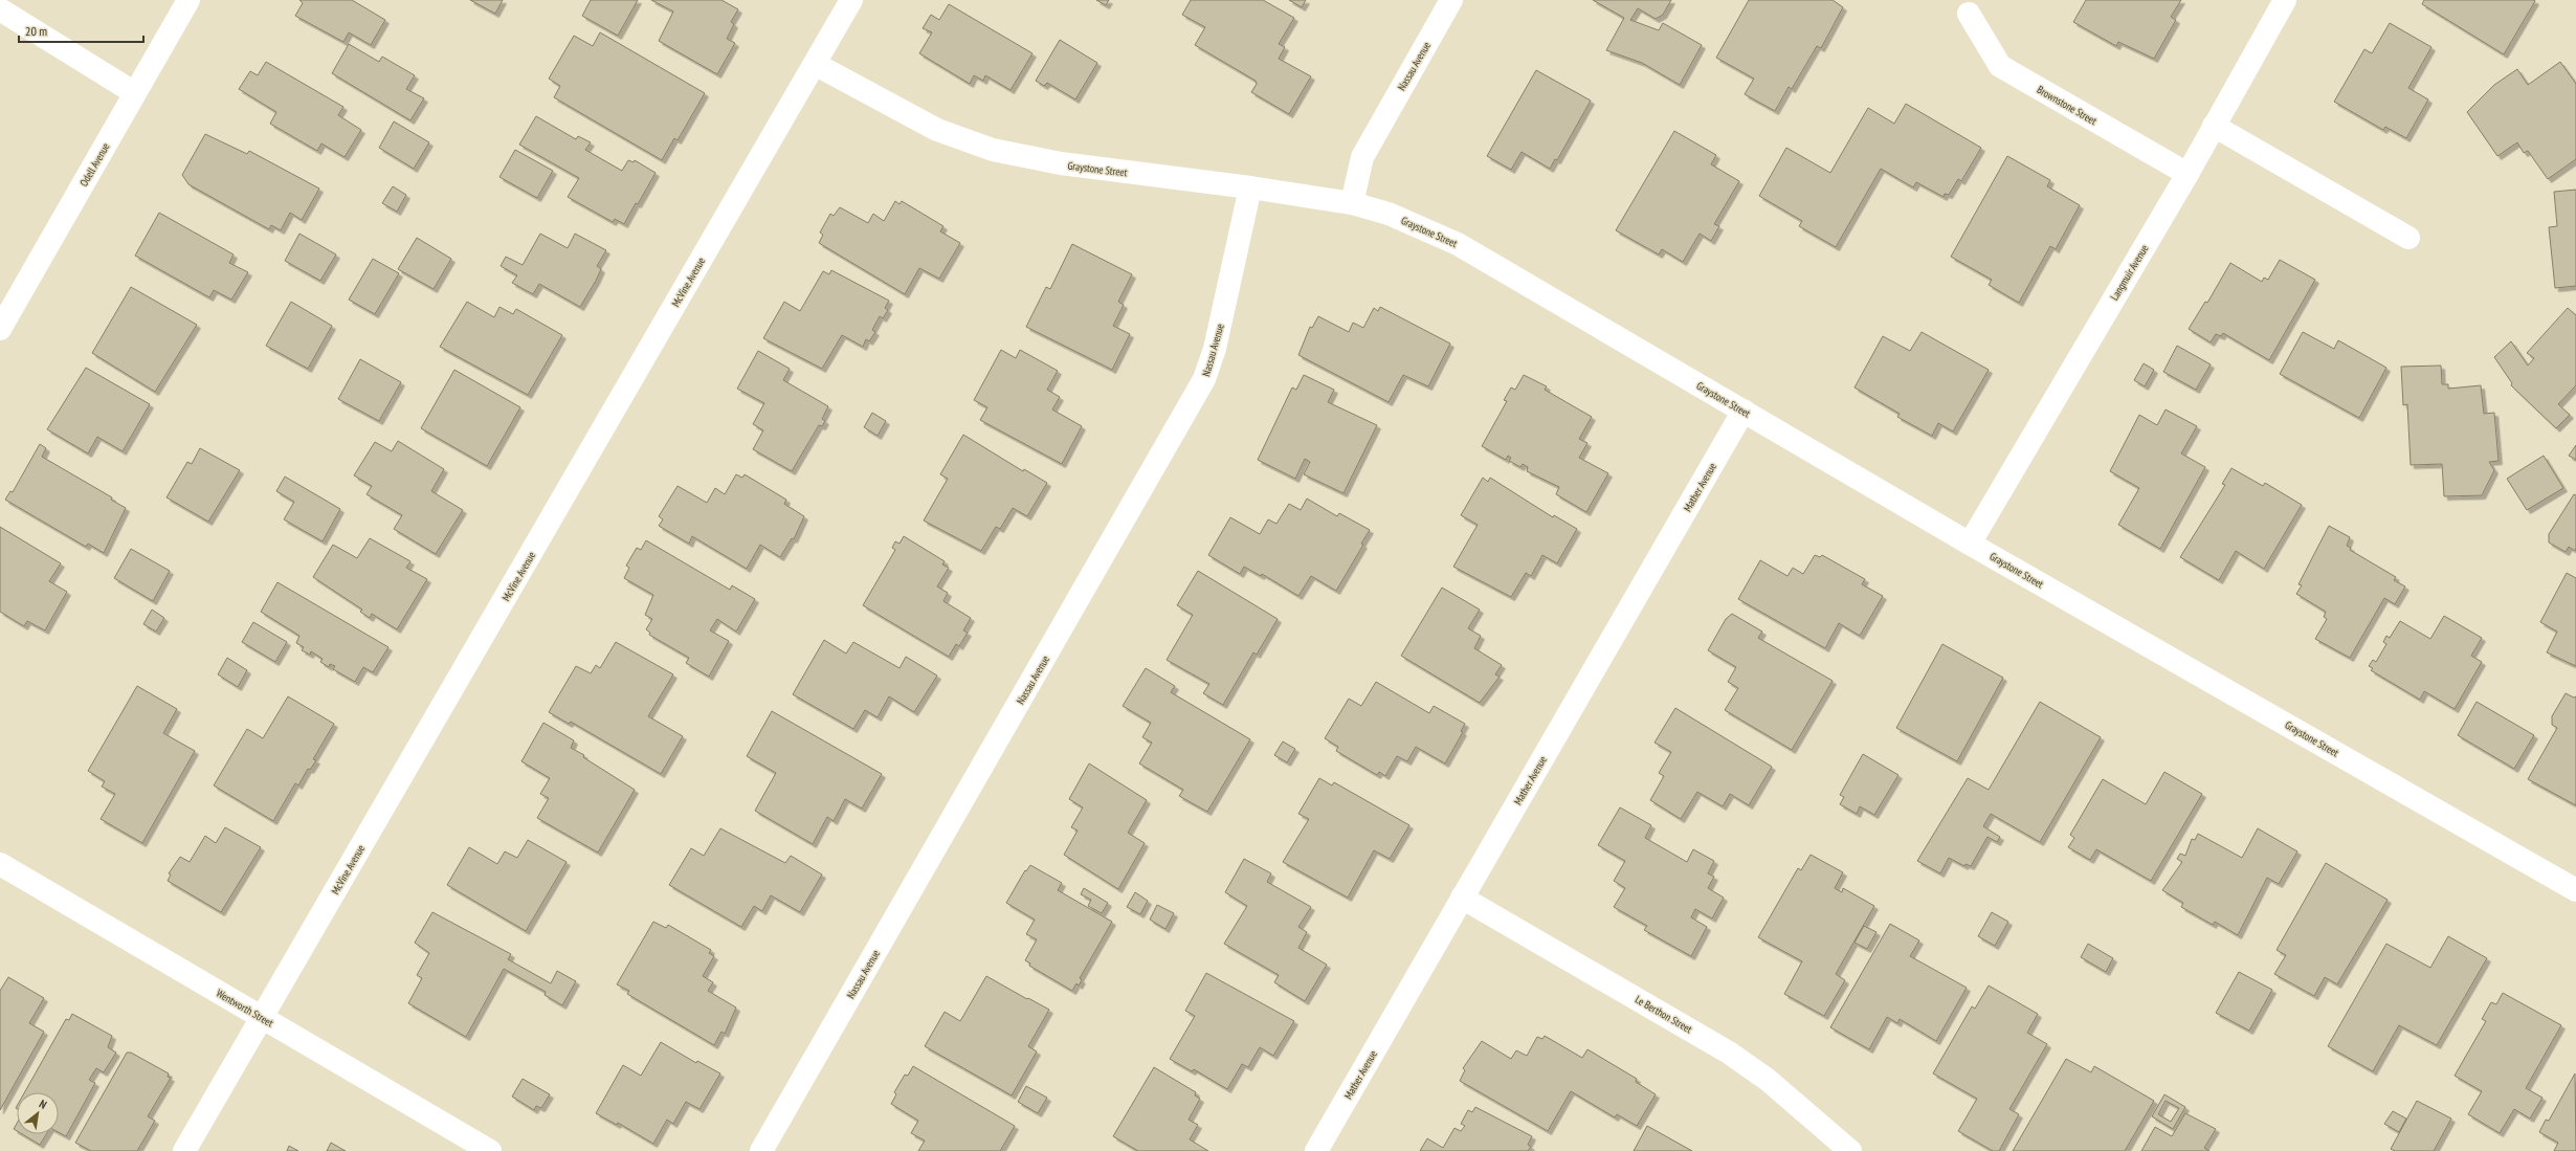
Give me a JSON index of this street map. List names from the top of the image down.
{
  "streets": {
    "street": [
      "Nassau Avenue",
      "Brownstone Street",
      "Odell Avenue",
      "Graystone Street",
      "Langmuir Avenue",
      "McVine Avenue",
      "Mather Avenue",
      "Wentworth Street",
      "Le Berthon Street"
    ]
  },
  "crossings": [
    ["Nassau Avenue", "Graystone Street"],
    ["Brownstone Street", "Langmuir Avenue"],
    ["Graystone Street", "Langmuir Avenue"],
    ["Graystone Street", "McVine Avenue"],
    ["Graystone Street", "Mather Avenue"],
    ["McVine Avenue", "Wentworth Street"],
    ["Mather Avenue", "Le Berthon Street"]
  ],
  "scale_bar": "20 m",
  "north": "top right"
}
